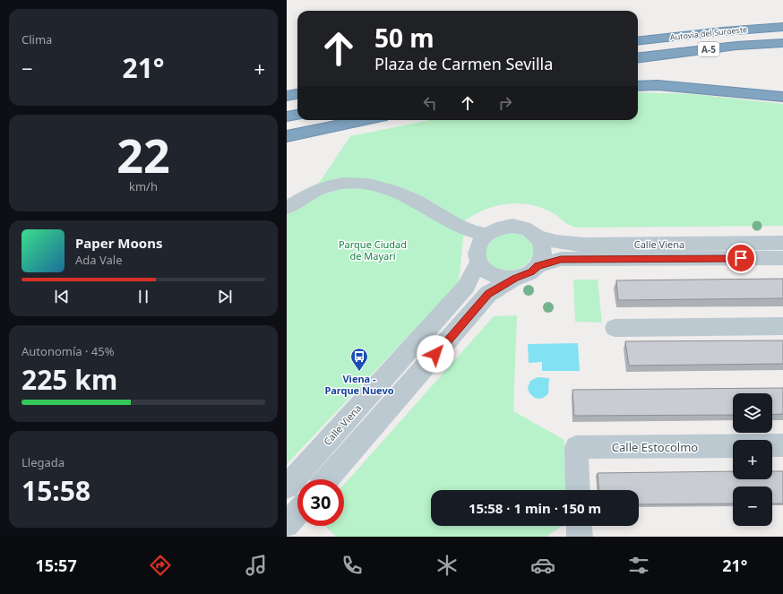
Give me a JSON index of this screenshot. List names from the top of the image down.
{
  "streets": {
    "highway": ["Autovía del Suroeste", "A-5"],
    "street": ["Calle Viena", "Calle Estocolmo"]
  },
  "parks": ["Parque Ciudad de Mayarí"],
  "places": {
    "bus stop": ["Viena - Parque Nuevo"]
  },
  "page": {
    "tile": [
      "Clima",
      ["22", "km/h"],
      ["Autonomía · 45%", "225 km"],
      ["Llegada", "15:58"]
    ],
    "turn": ["50 m", "Plaza de Carmen Sevilla"],
    "heat": ["−", "21°", "+"],
    "song": ["Paper Moons", "Ada Vale"],
    "map_buttons": ["+", "−"],
    "limit": "30",
    "trip": "15:58 · 1 min · 150 m",
    "tabs": ["15:57", "21°"]
  }
}
